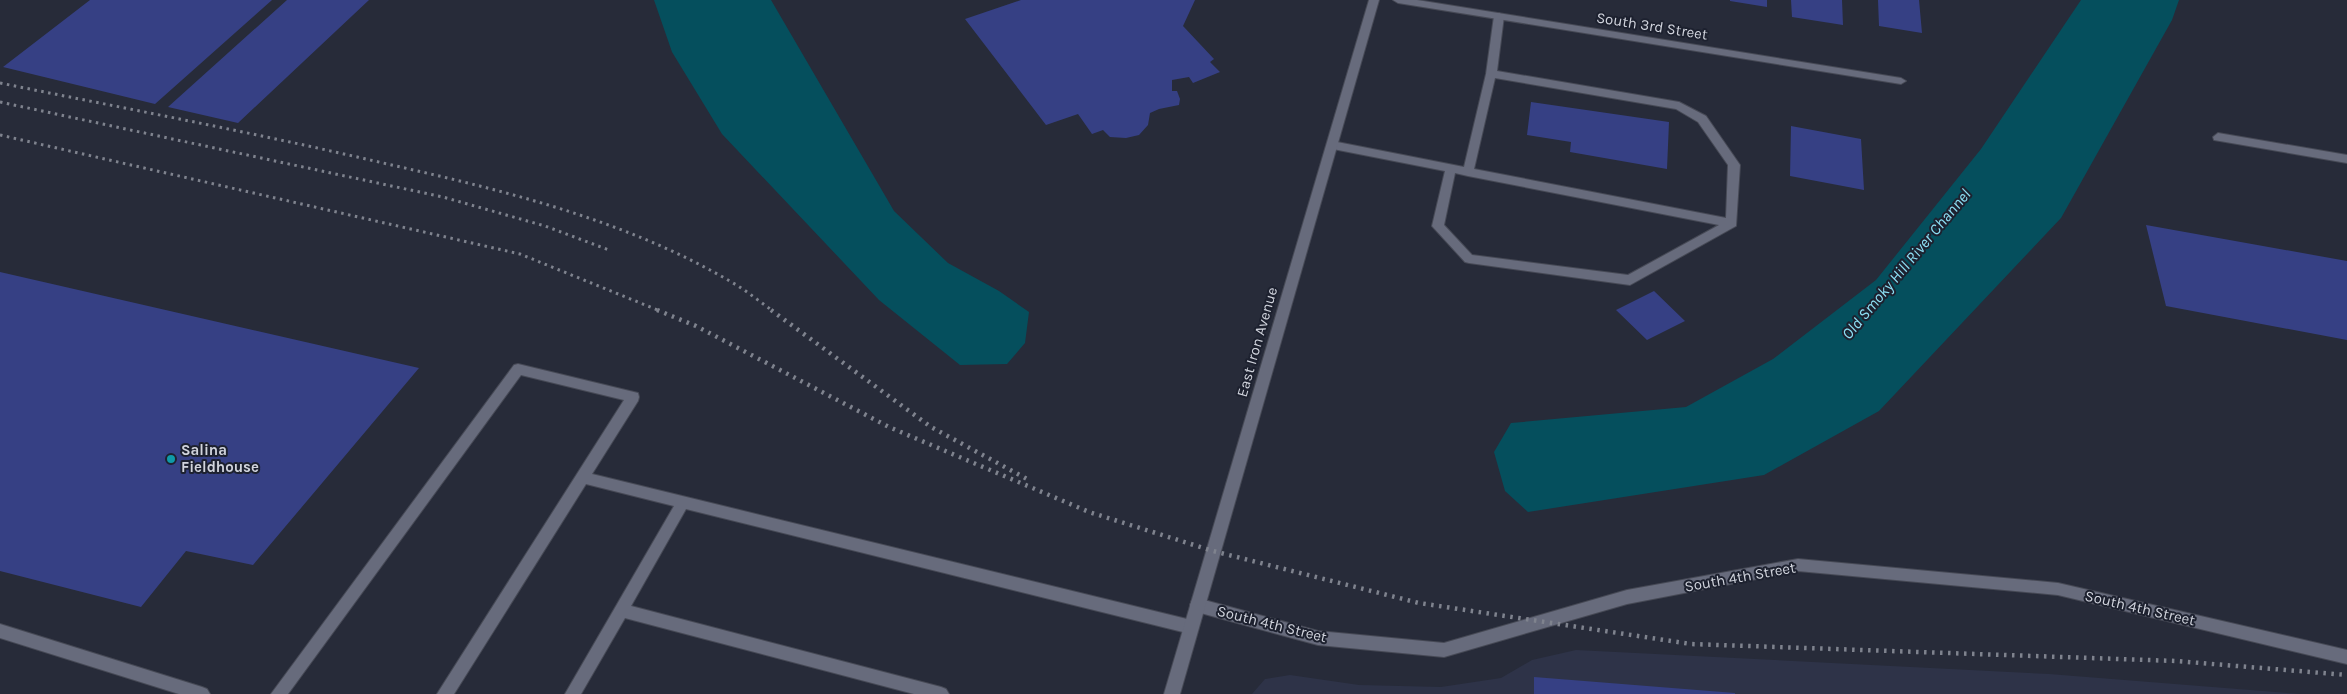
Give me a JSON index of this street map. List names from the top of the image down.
{
  "streets": {
    "street": ["South 3rd Street", "East Iron Avenue", "South 4th Street"]
  },
  "crossings": [
    ["East Iron Avenue", "South 4th Street"]
  ],
  "water": ["Old Smoky Hill River Channel"],
  "places": ["Salina Fieldhouse"]
}
